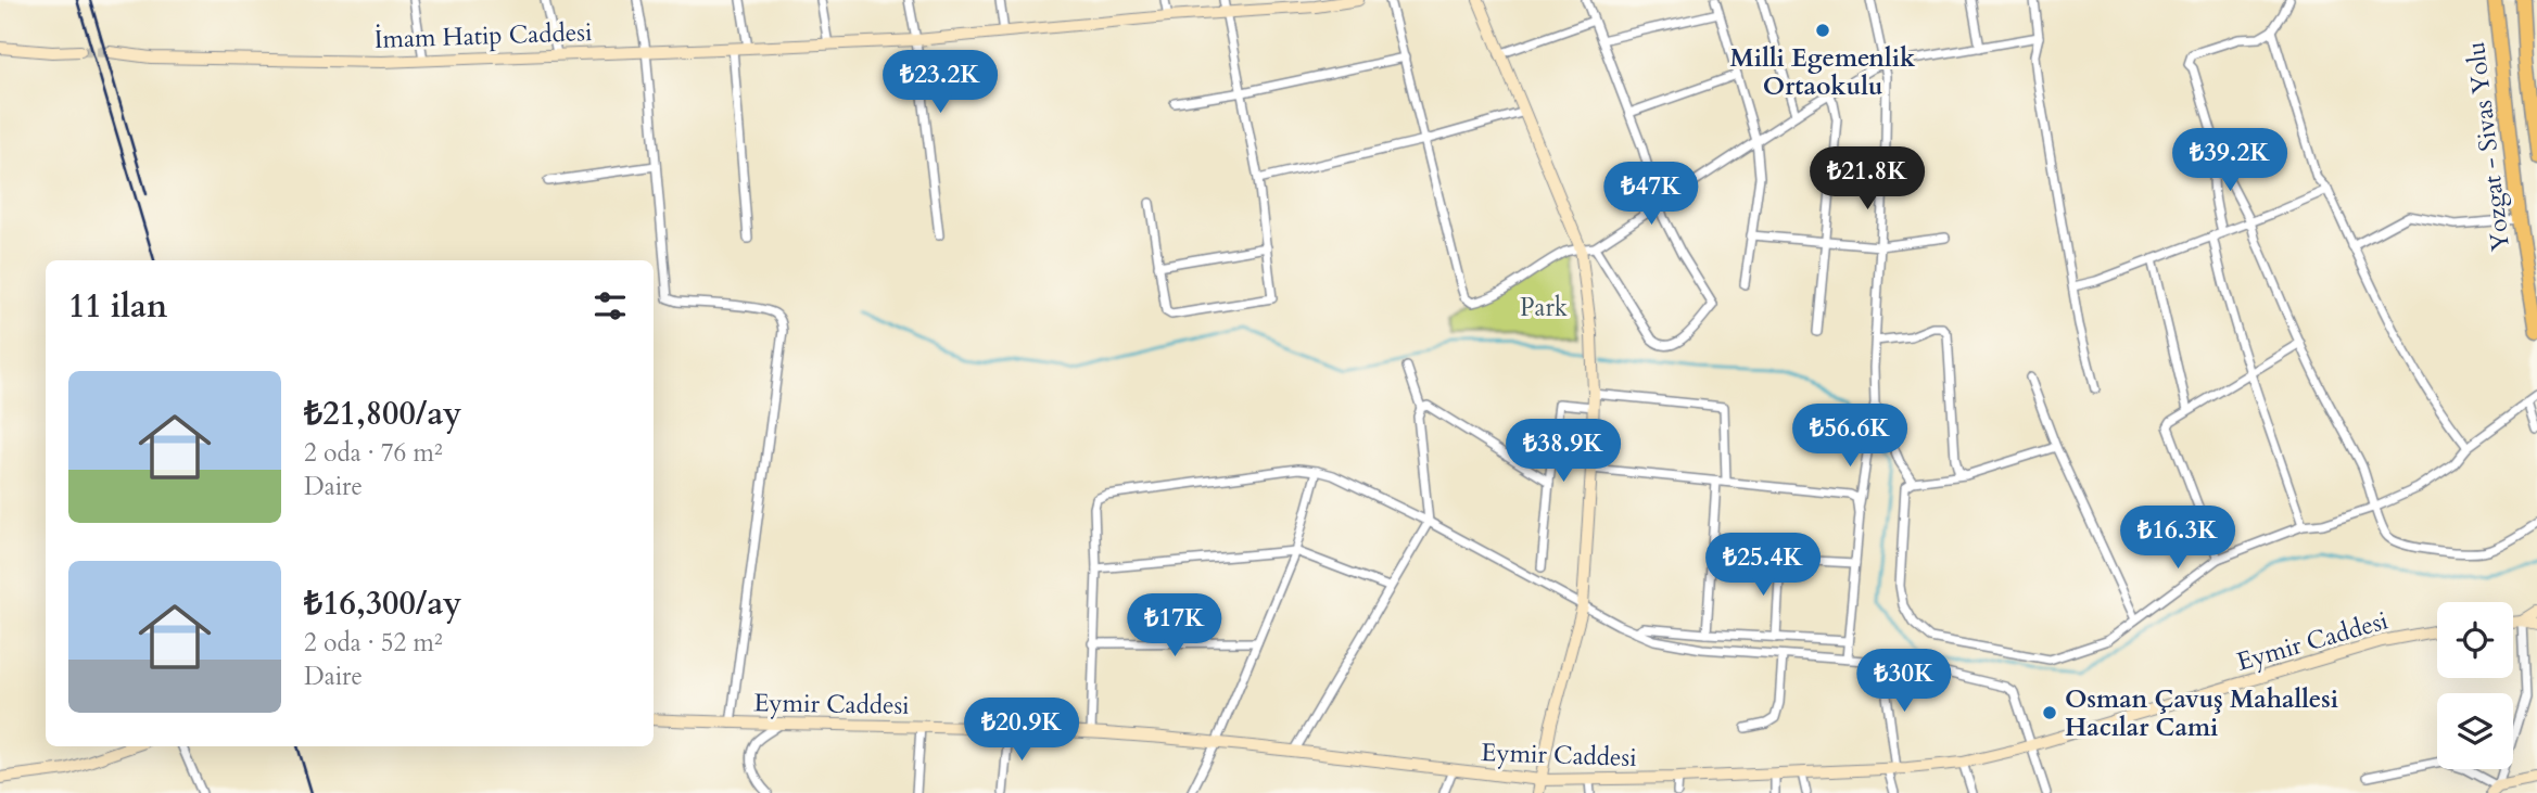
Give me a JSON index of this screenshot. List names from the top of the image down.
{
  "streets": {
    "highway": ["Yozgat - Sivas Yolu"],
    "street": ["İmam Hatip Caddesi", "Eymir Caddesi"]
  },
  "parks": ["Park"],
  "places": ["Milli Egemenlik Ortaokulu", "Osman Çavuş Mahallesi Hacılar Cami"],
  "page": {
    "price": [
      "₺23.2K",
      "₺39.2K",
      "₺21.8K",
      "₺47K",
      "₺56.6K",
      "₺38.9K",
      "₺16.3K",
      "₺25.4K",
      "₺17K",
      "₺30K",
      "₺20.9K"
    ],
    "heading": "11 ilan",
    "list": [
      {
        "name": "₺21,800/ay",
        "note": "2 oda · 76 m² · Daire"
      },
      {
        "name": "₺16,300/ay",
        "note": "2 oda · 52 m² · Daire"
      }
    ]
  }
}
